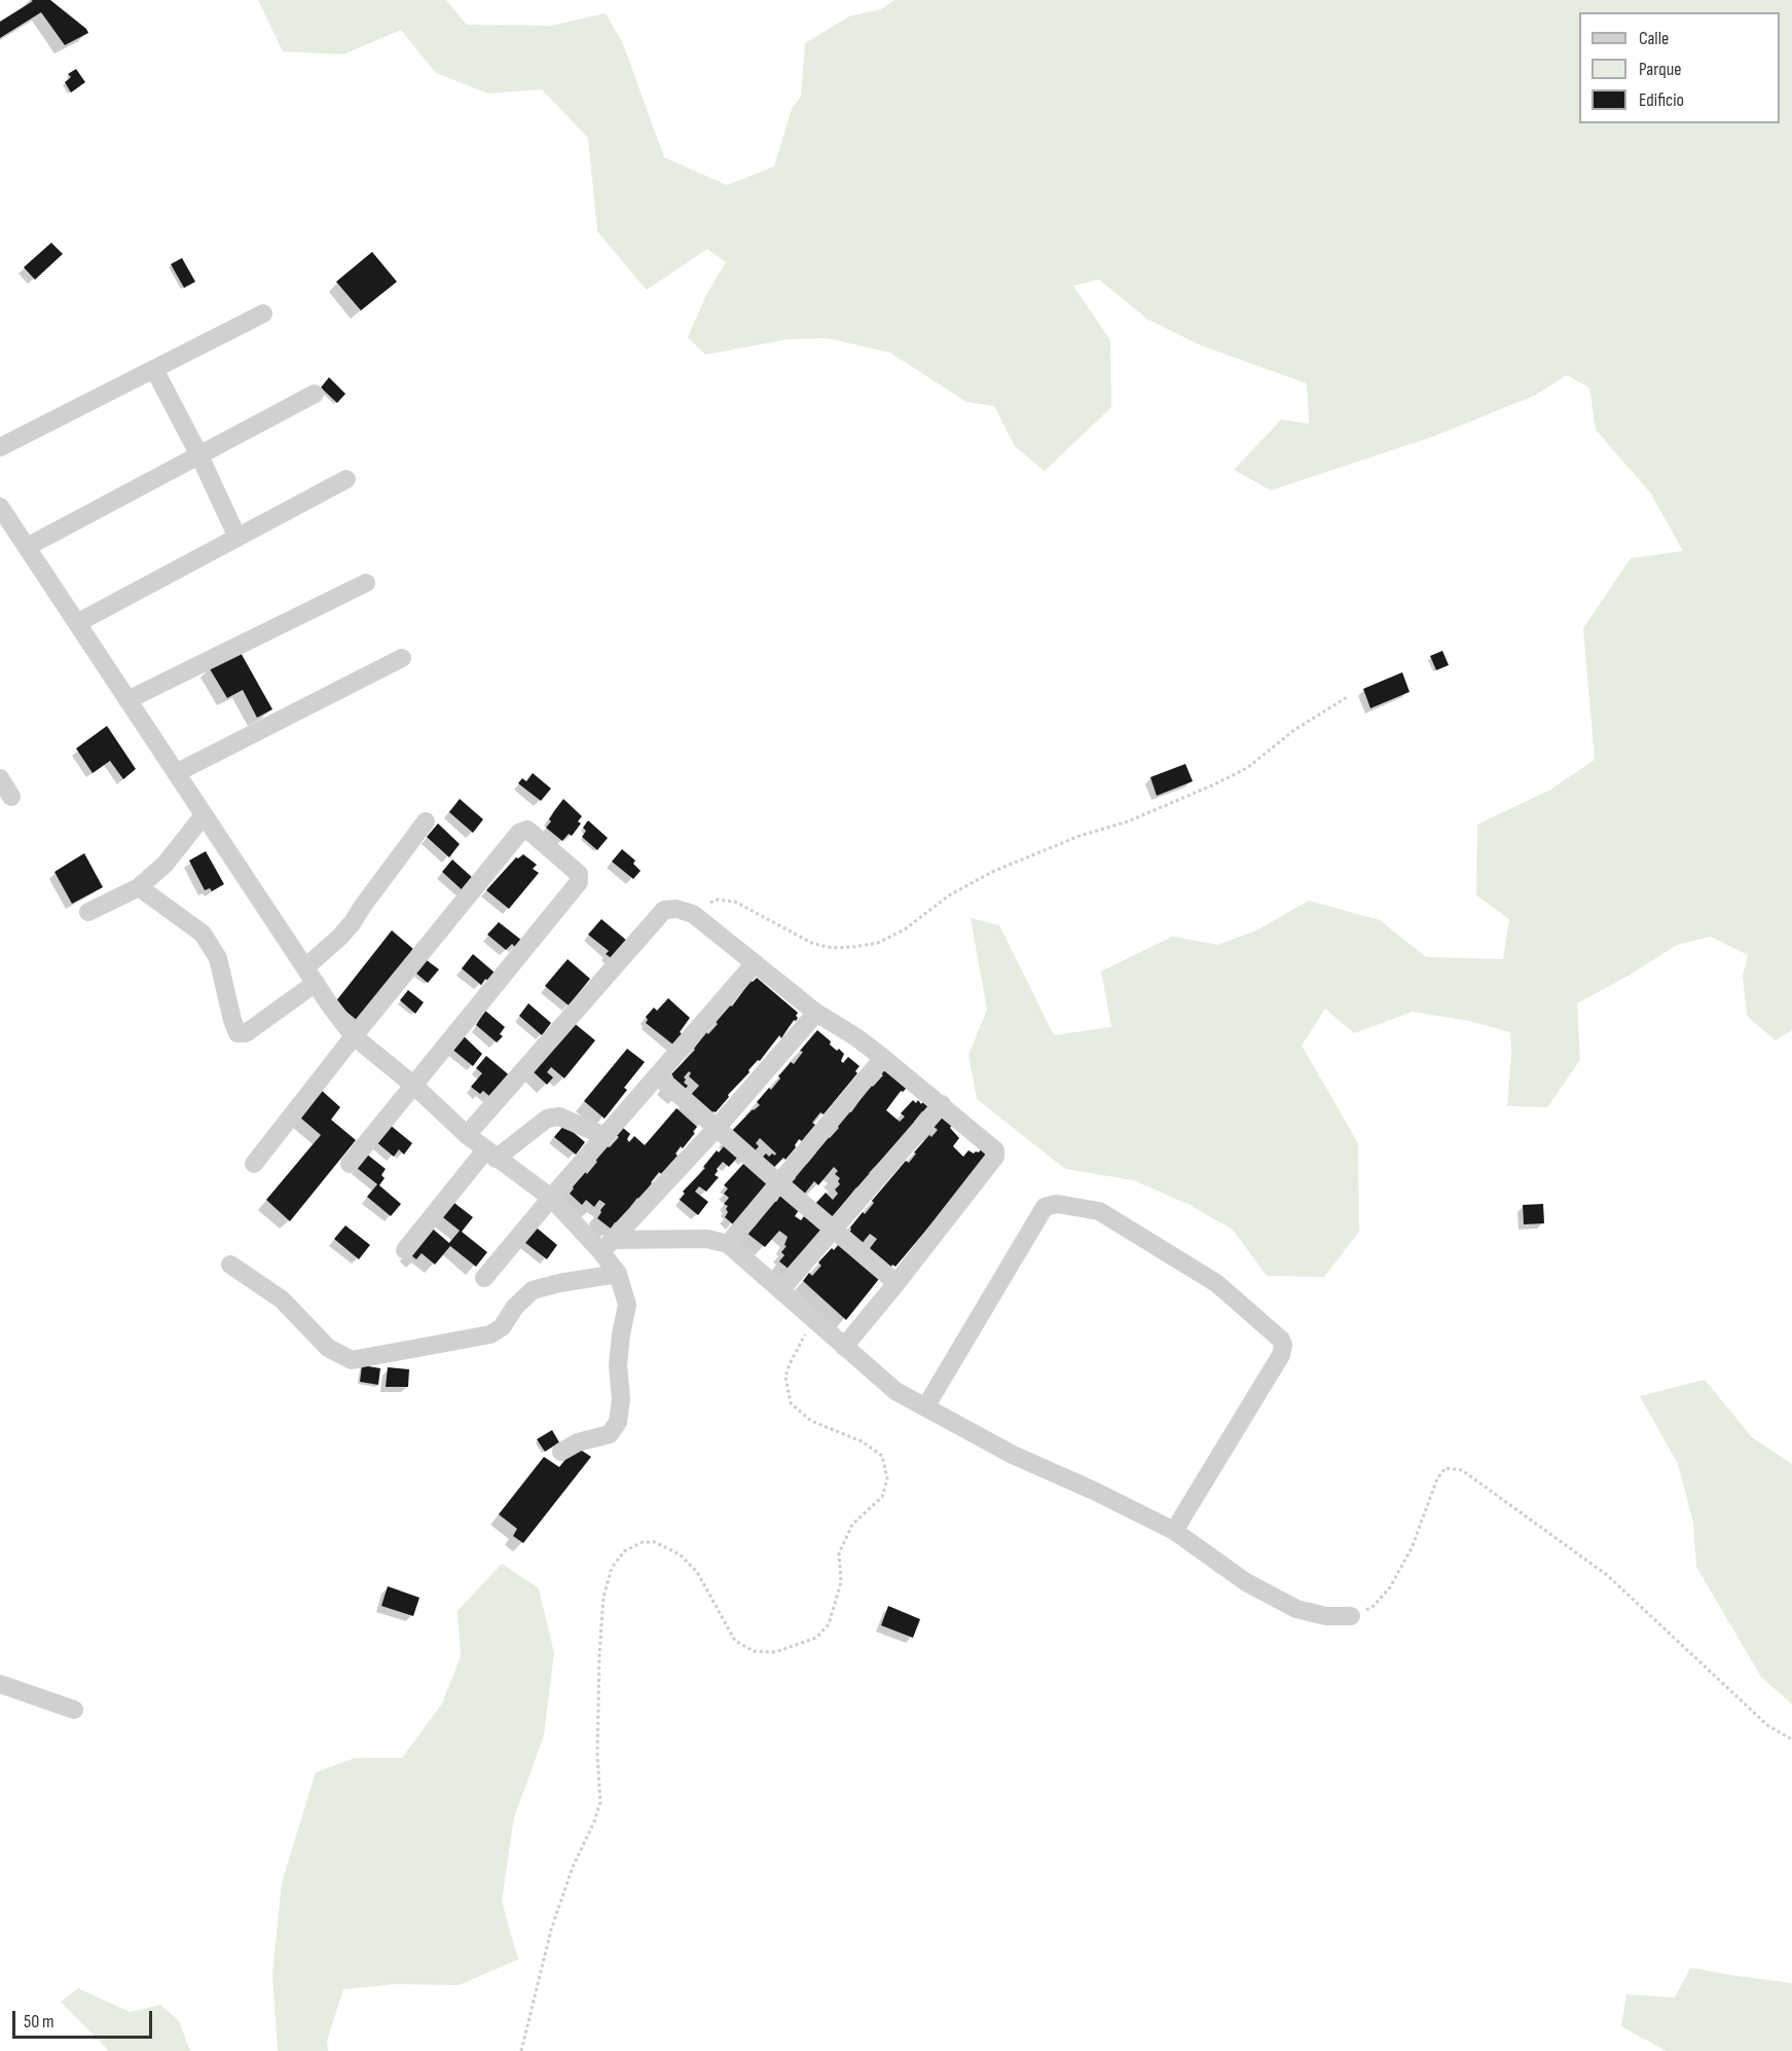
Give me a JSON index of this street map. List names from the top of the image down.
{
  "legend": ["Calle", "Parque", "Edificio"],
  "scale_bar": "50 m"
}
